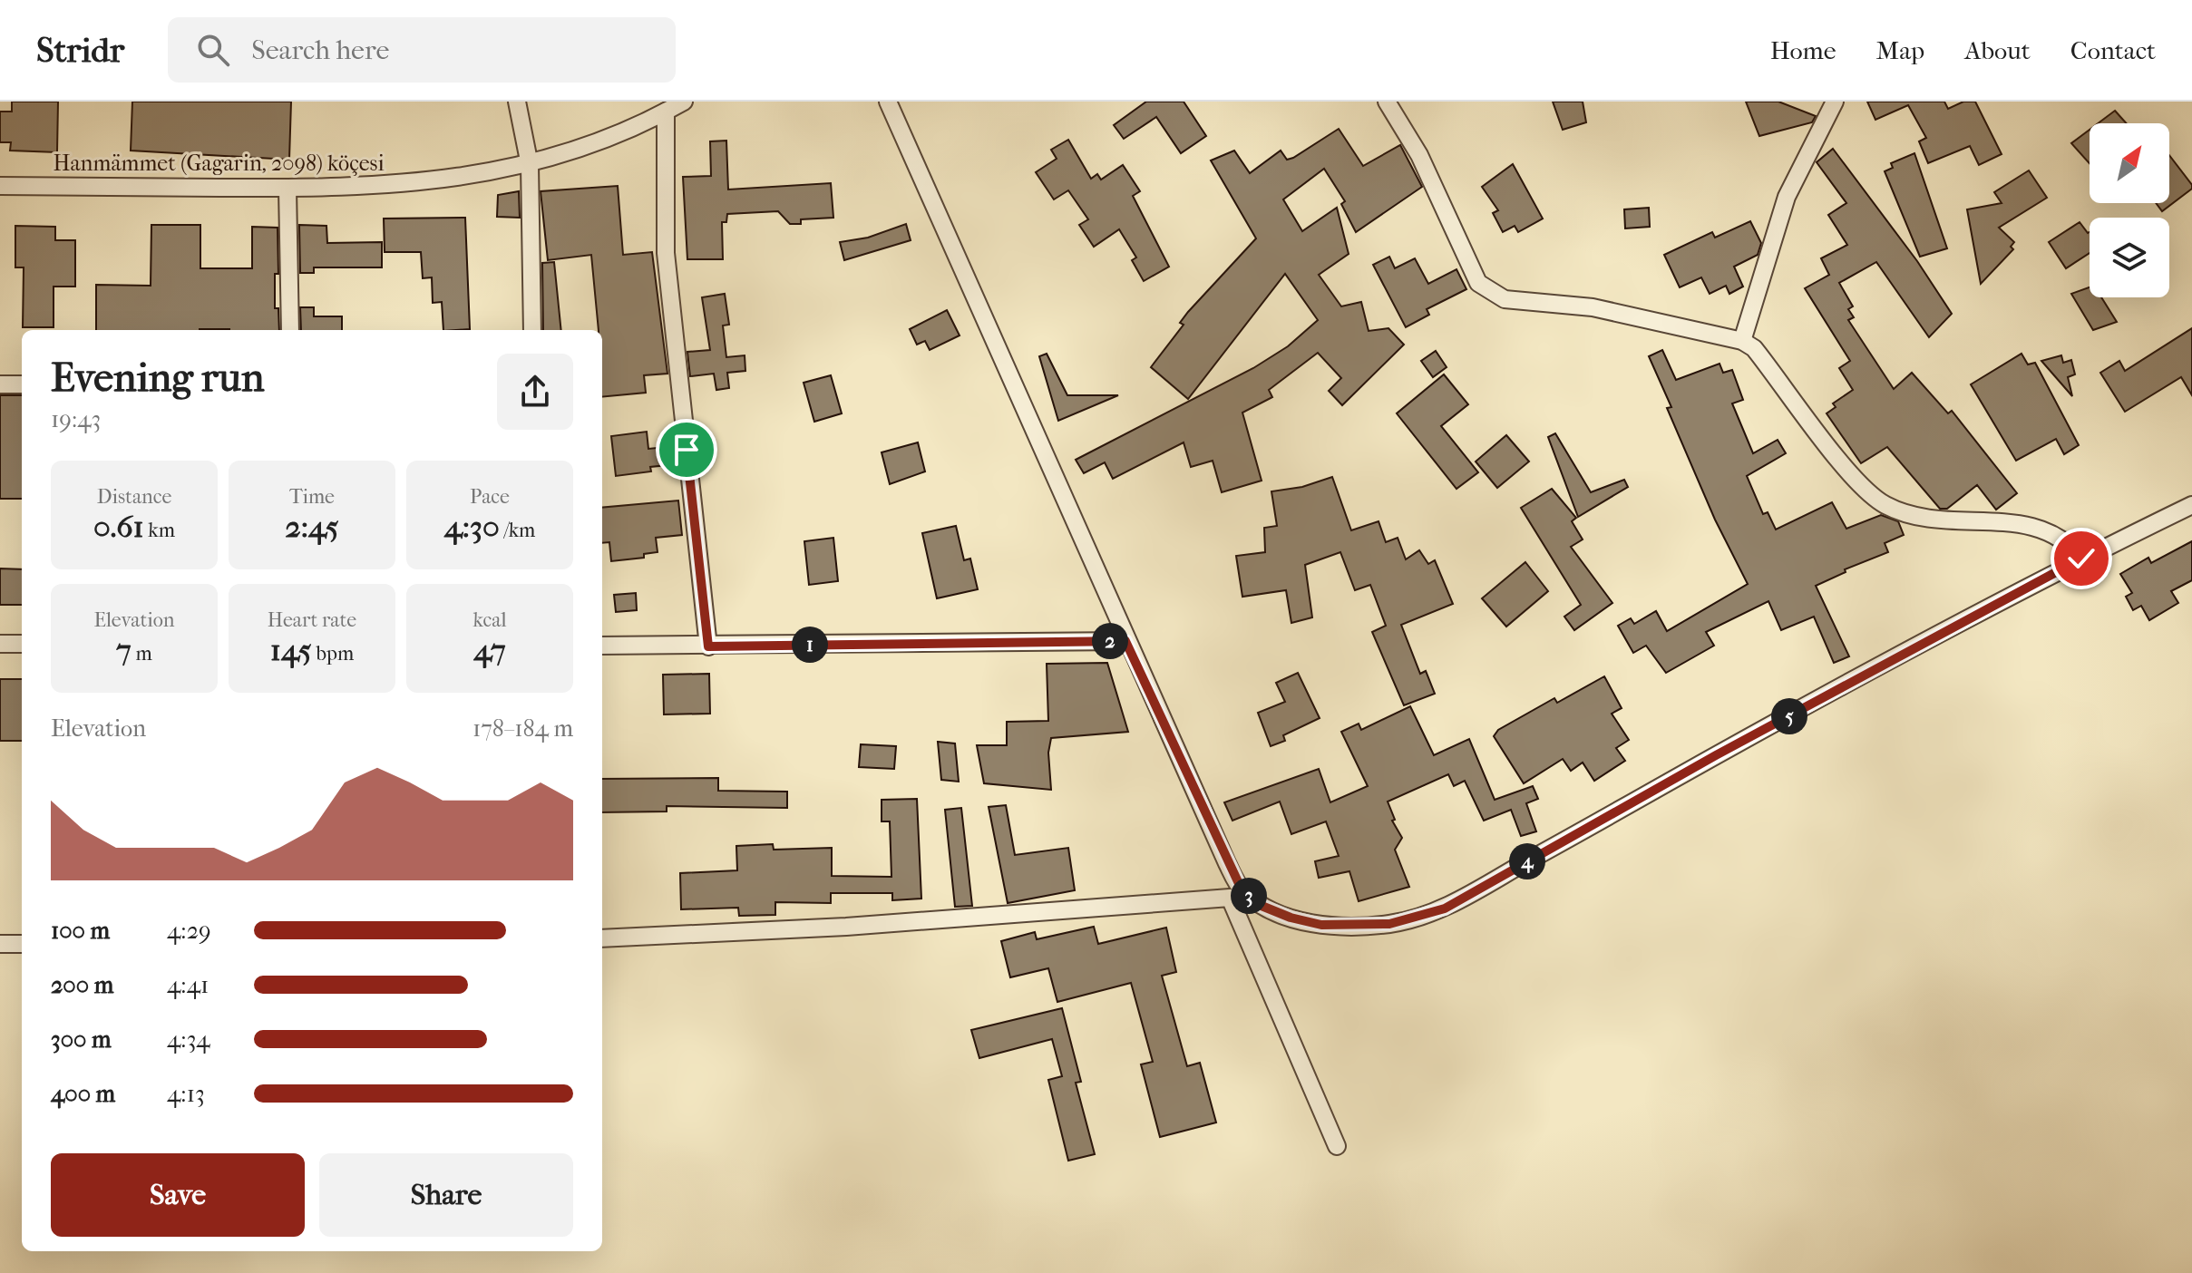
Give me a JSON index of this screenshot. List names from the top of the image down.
{
  "streets": {
    "street": ["Hanmämmet (Gagarin, 2098) köçesi"]
  },
  "north": "top right",
  "page": {
    "header": "Stridr",
    "search": "Search here",
    "nav": [
      "Home",
      "Map",
      "About",
      "Contact"
    ],
    "heading": ["Evening run", "19:43"],
    "stats": [
      ["Distance", "0.61 km"],
      ["Time", "2:45"],
      ["Pace", "4:30 /km"],
      ["Elevation", "7 m"],
      ["Heart rate", "145 bpm"],
      ["kcal", "47"]
    ],
    "pins": [
      "2",
      "1",
      "5",
      "4",
      "3"
    ],
    "chart": ["Elevation", "178–184 m"],
    "list": [
      {
        "name": "100 m",
        "note": "4:29"
      },
      {
        "name": "200 m",
        "note": "4:41"
      },
      {
        "name": "300 m",
        "note": "4:34"
      },
      {
        "name": "400 m",
        "note": "4:13"
      }
    ],
    "buttons": ["Save", "Share"]
  }
}
